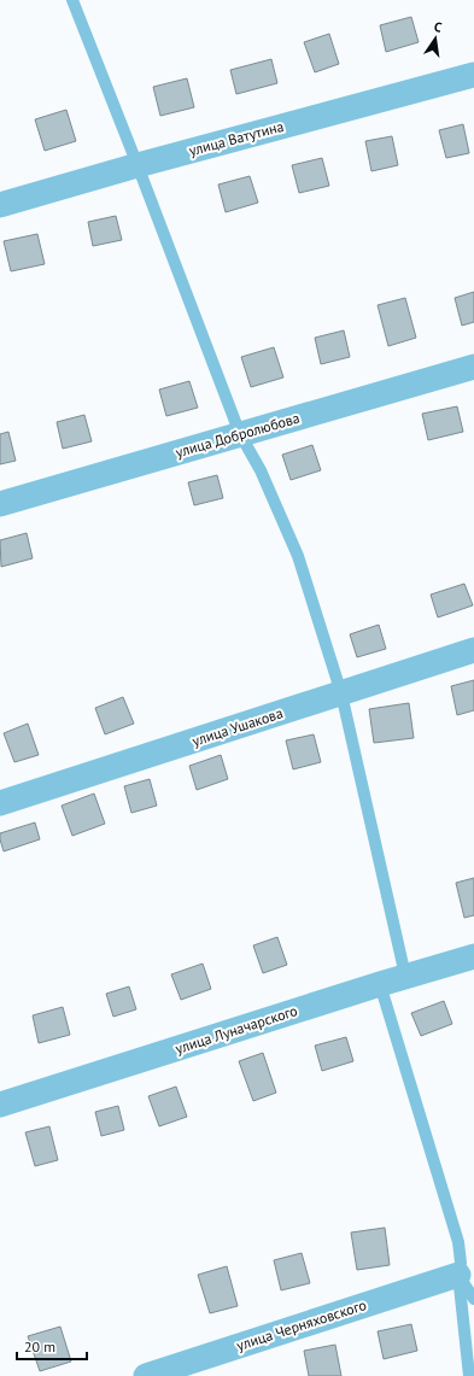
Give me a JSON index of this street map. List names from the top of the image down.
{
  "streets": {
    "street": [
      "улица Ватутина",
      "улица Добролюбова",
      "улица Ушакова",
      "улица Луначарского",
      "улица Черняховского"
    ]
  },
  "scale_bar": "20 m",
  "north": "top"
}
